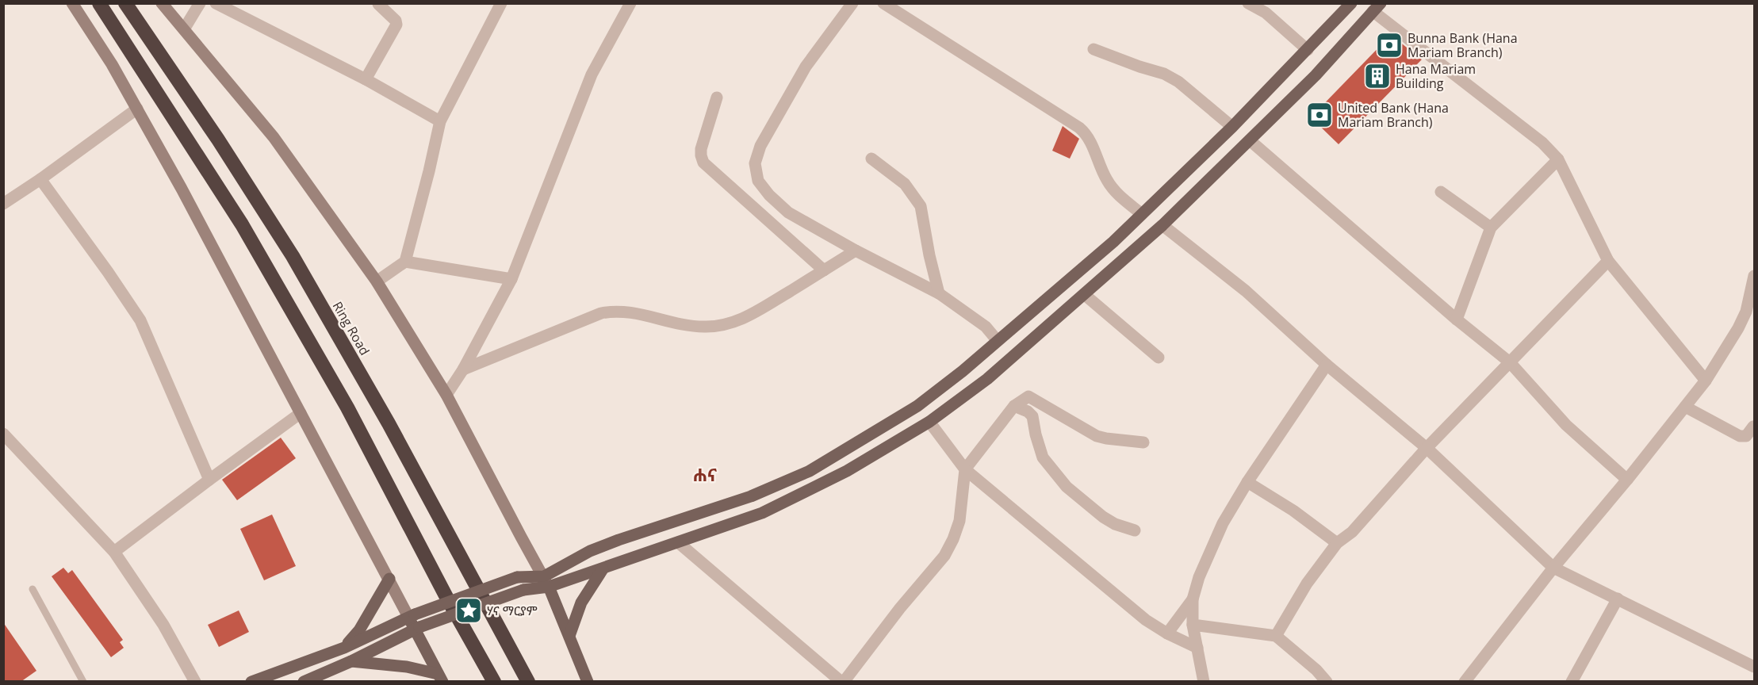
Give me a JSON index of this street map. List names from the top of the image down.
{
  "streets": {
    "highway": ["Ring Road"]
  },
  "districts": ["ሐና"],
  "places": {
    "bank": ["Bunna Bank (Hana Mariam Branch)", "United Bank (Hana Mariam Branch)"],
    "building": ["Hana Mariam Building"],
    "place": ["ሃና ማርያም"]
  }
}
